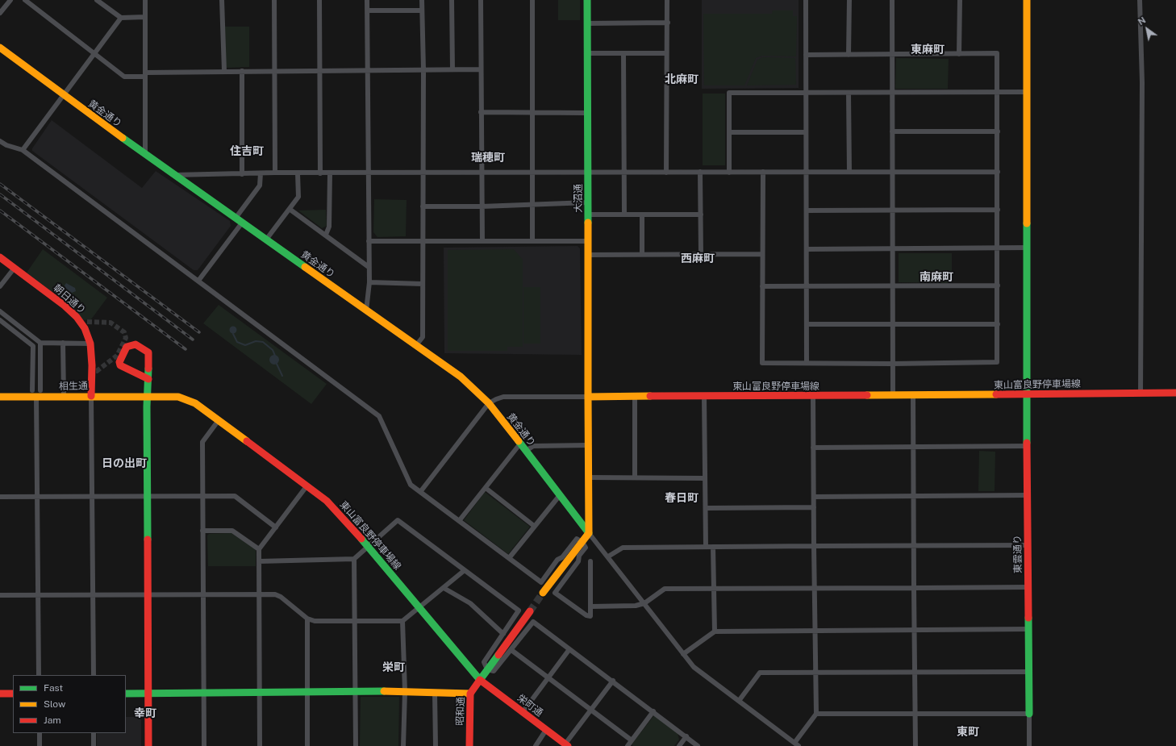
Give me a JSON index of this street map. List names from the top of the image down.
{
  "streets": {
    "street": [
      "黄金通り",
      "大沼通",
      "朝日通り",
      "東山富良野停車場線",
      "相生通",
      "東雲通り",
      "栄町通",
      "昭和通"
    ]
  },
  "crossings": [
    ["大沼通", "東山富良野停車場線"],
    ["朝日通り", "相生通"],
    ["東山富良野停車場線", "相生通"],
    ["東山富良野停車場線", "東雲通り"],
    ["東山富良野停車場線", "栄町通"],
    ["東山富良野停車場線", "昭和通"],
    ["栄町通", "昭和通"]
  ],
  "districts": [
    "東麻町",
    "北麻町",
    "住吉町",
    "瑞穂町",
    "西麻町",
    "南麻町",
    "日の出町",
    "春日町",
    "栄町",
    "幸町",
    "東町"
  ],
  "legend": ["Fast", "Slow", "Jam"],
  "north": "top left"
}
